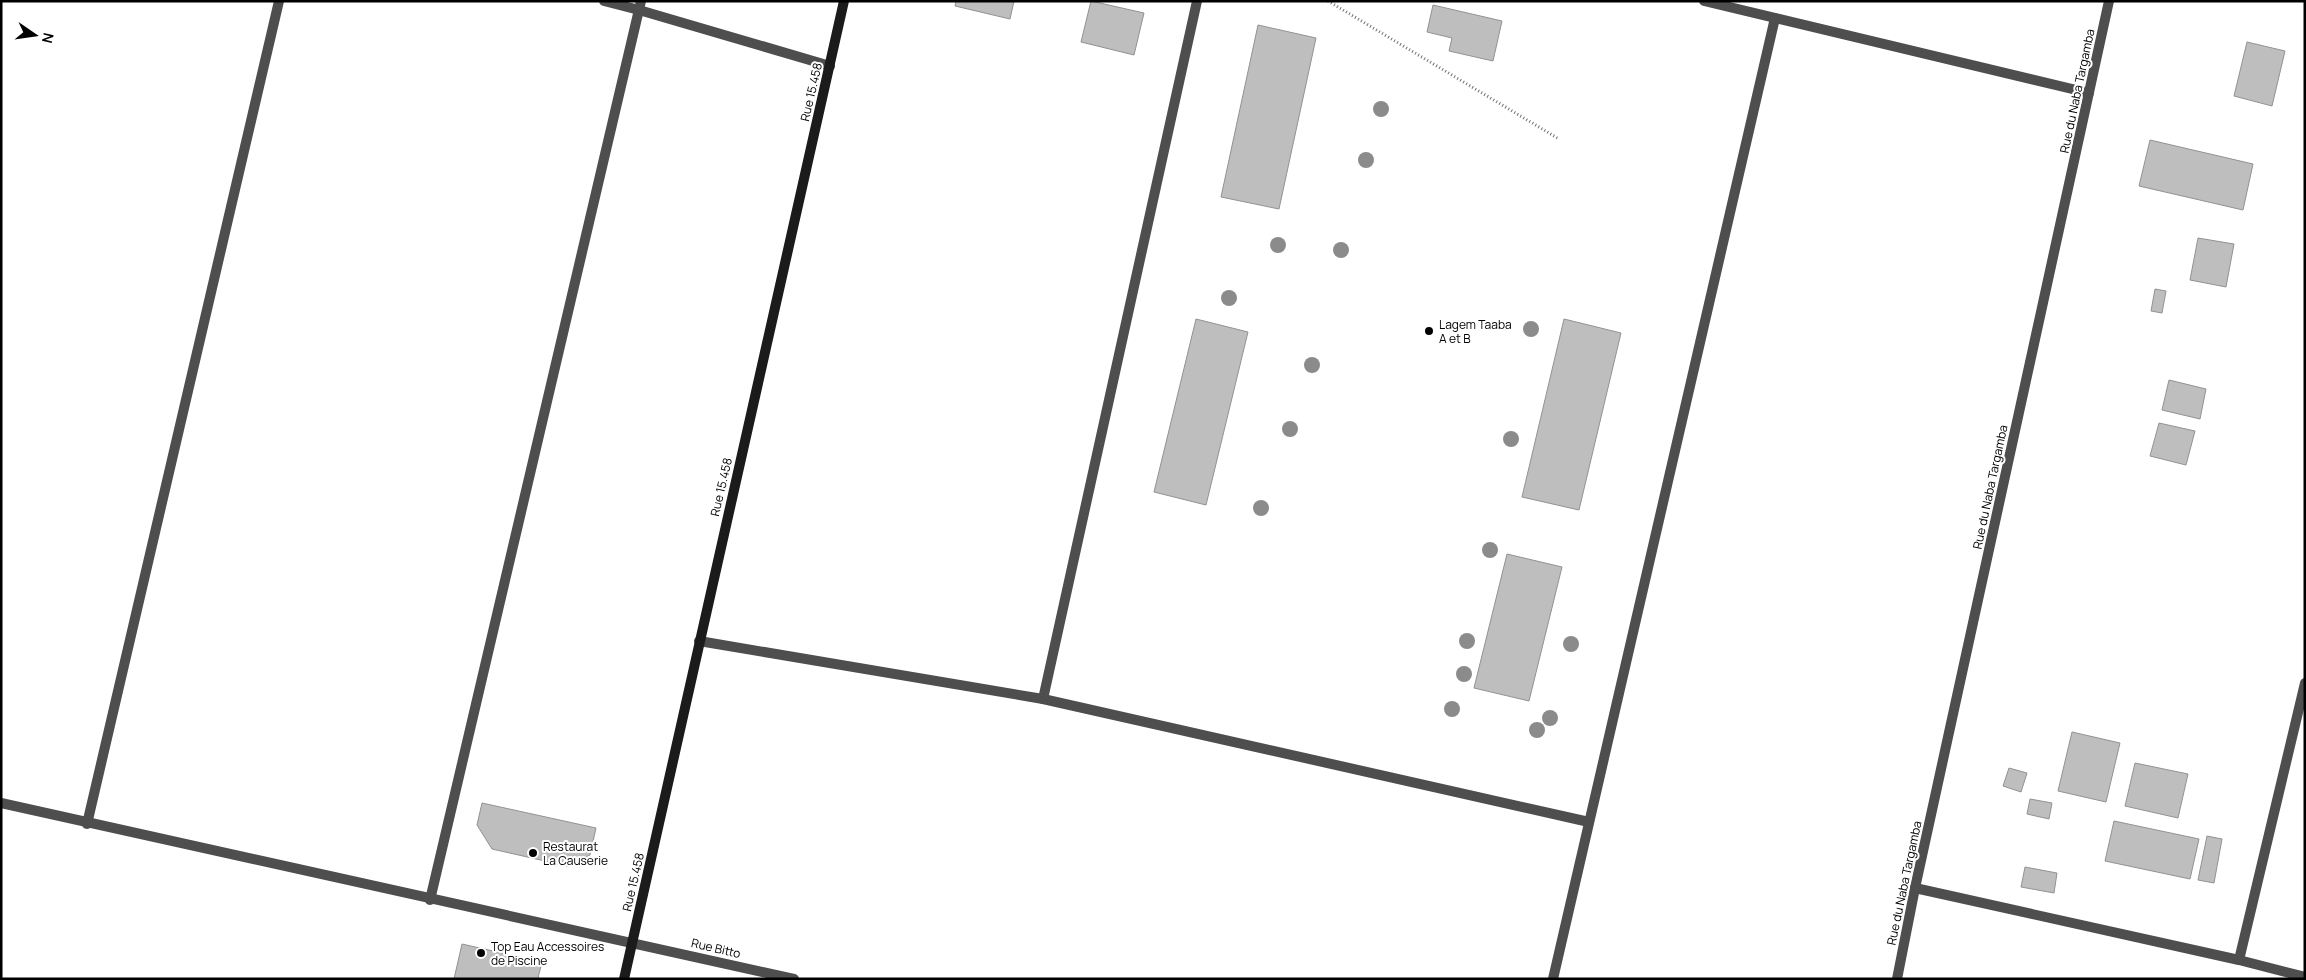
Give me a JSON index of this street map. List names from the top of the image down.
{
  "streets": {
    "main road": ["Rue 15.458"],
    "street": ["Rue du Naba Targamba", "Rue Bitto"]
  },
  "crossings": [
    ["Rue 15.458", "Rue Bitto"]
  ],
  "places": ["Lagem Taaba A et B", "Restaurat La Causerie", "Top Eau Accessoires de Piscine"],
  "north": "right"
}
